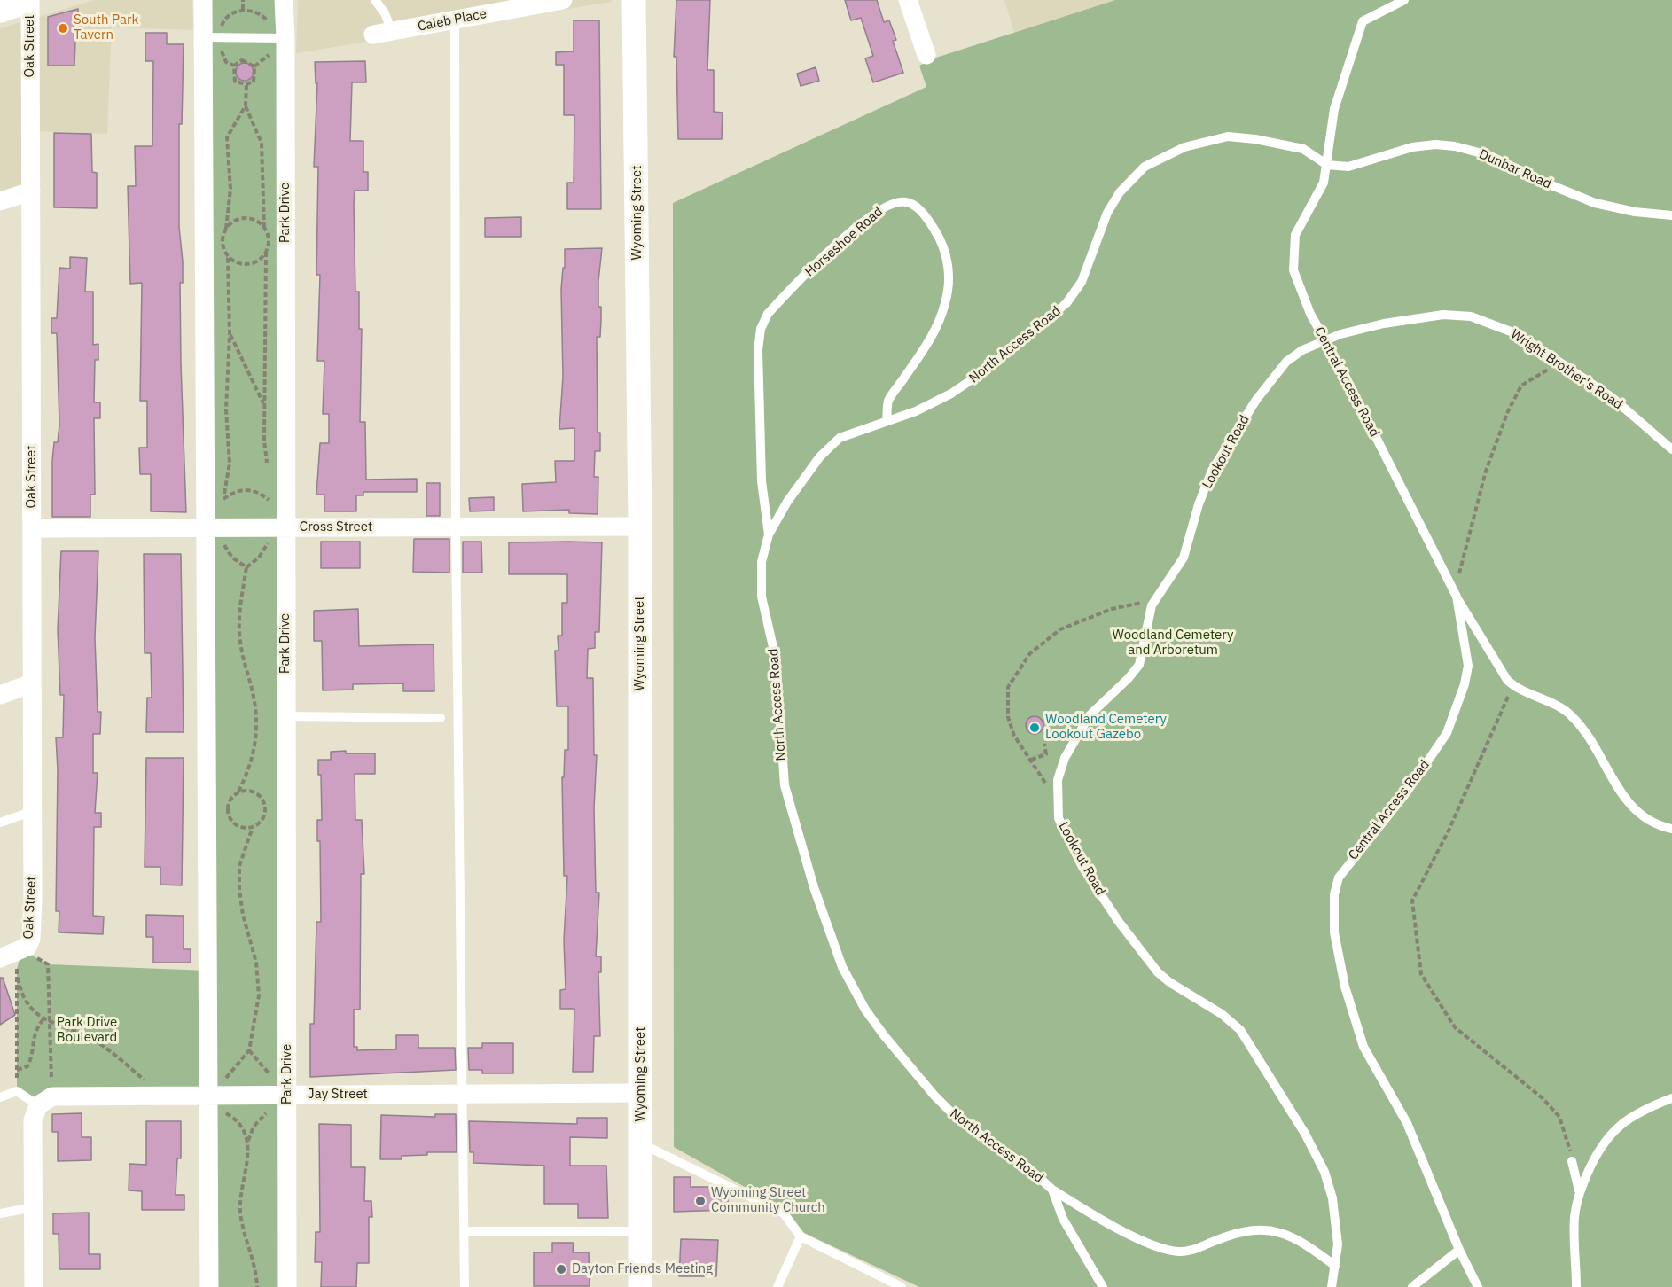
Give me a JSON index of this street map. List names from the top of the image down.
{
  "streets": {
    "street": [
      "Caleb Place",
      "Oak Street",
      "Park Drive",
      "Wyoming Street",
      "Cross Street",
      "Jay Street"
    ],
    "lane": [
      "Dunbar Road",
      "Horseshoe Road",
      "North Access Road",
      "Wright Brother's Road",
      "Central Access Road",
      "Lookout Road"
    ]
  },
  "crossings": [
    ["Oak Street", "Cross Street"],
    ["Dunbar Road", "North Access Road"],
    ["Dunbar Road", "Central Access Road"],
    ["Park Drive", "Cross Street"],
    ["Park Drive", "Jay Street"],
    ["Wyoming Street", "Cross Street"],
    ["Wyoming Street", "Jay Street"],
    ["Horseshoe Road", "North Access Road"],
    ["North Access Road", "Central Access Road"],
    ["Wright Brother's Road", "Central Access Road"],
    ["Wright Brother's Road", "Lookout Road"],
    ["Central Access Road", "Lookout Road"]
  ],
  "parks": ["Woodland Cemetery and Arboretum", "Park Drive Boulevard"],
  "places": [
    "South Park Tavern",
    "Woodland Cemetery Lookout Gazebo",
    "Wyoming Street Community Church",
    "Dayton Friends Meeting"
  ]
}
